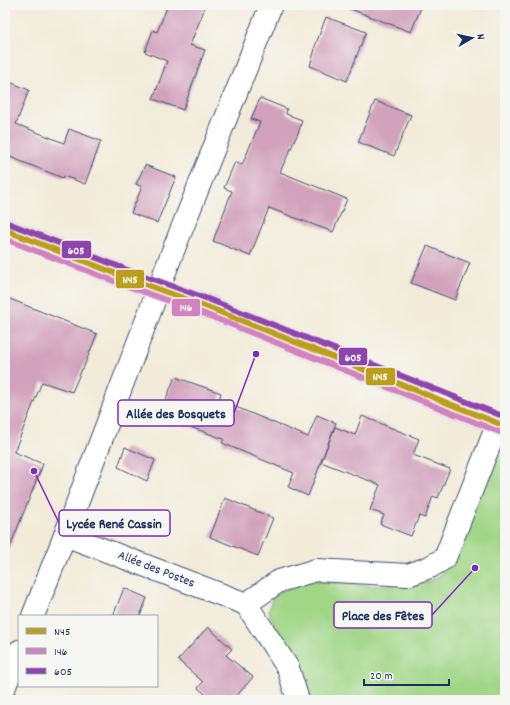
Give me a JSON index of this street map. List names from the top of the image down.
{
  "streets": {
    "street": ["Allée des Postes"]
  },
  "places": ["Allée des Bosquets", "Lycée René Cassin", "Place des Fêtes"],
  "lines": ["transit line 605", "transit line N45", "transit line 146"],
  "legend": ["N45", "146", "605"],
  "scale_bar": "20 m",
  "north": "right"
}
